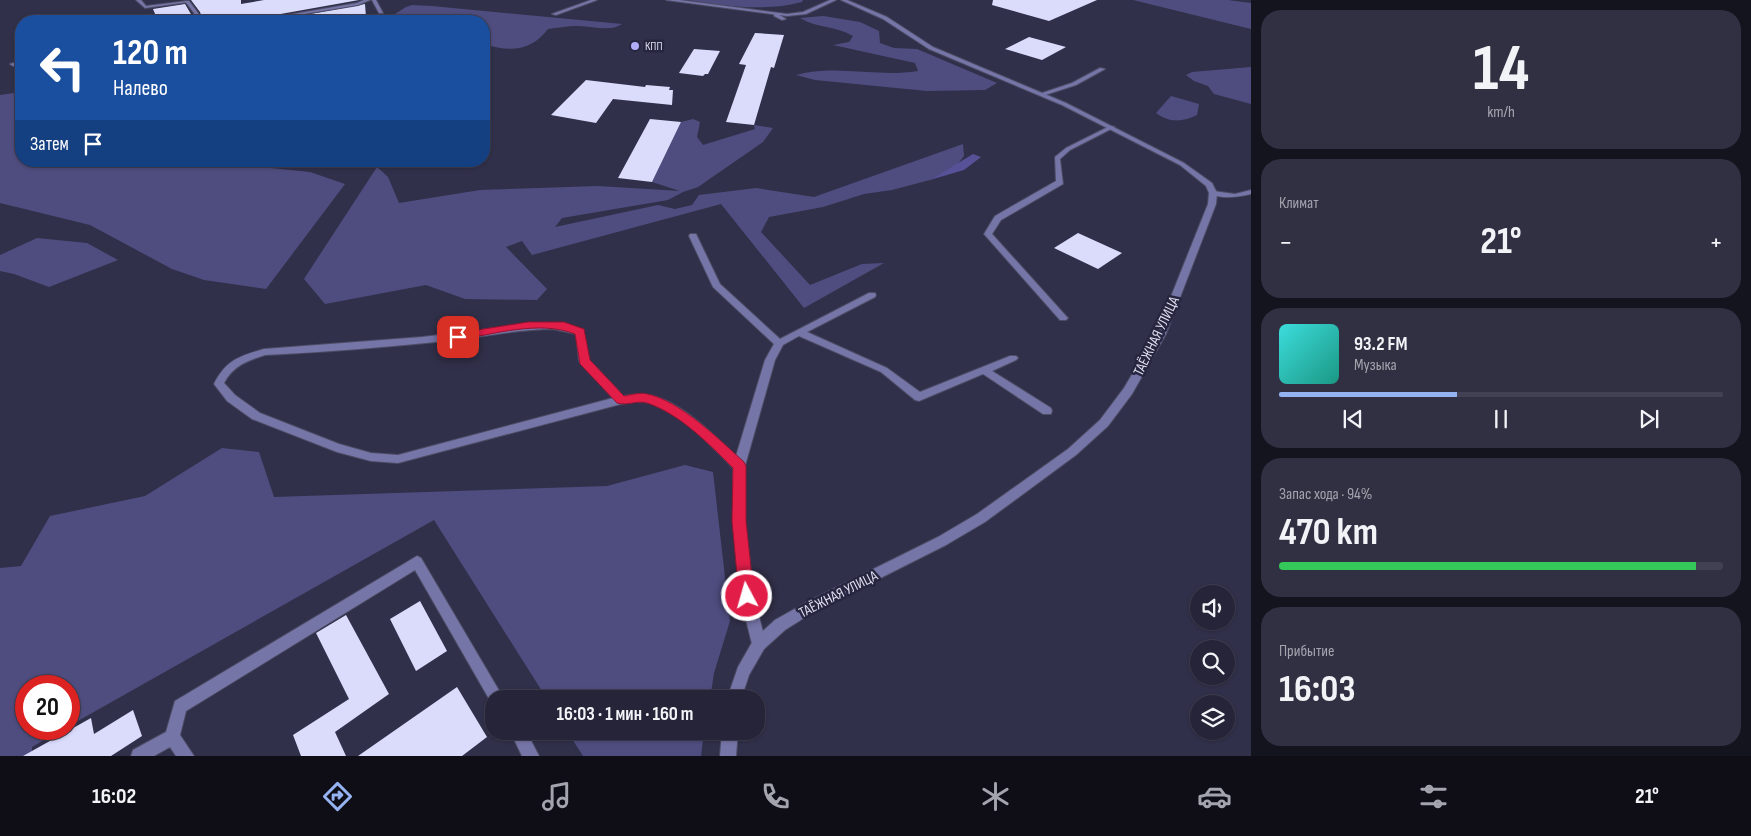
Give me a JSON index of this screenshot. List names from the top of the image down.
{
  "streets": {
    "street": ["ТАЁЖНАЯ УЛИЦА"]
  },
  "places": ["КПП"],
  "page": {
    "tile": [
      ["14", "km/h"],
      "Климат",
      ["Запас хода · 94%", "470 km"],
      ["Прибытие", "16:03"]
    ],
    "turn": ["120 m", "Налево"],
    "then": "Затем",
    "heat": ["−", "21°", "+"],
    "song": ["93.2 FM", "Музыка"],
    "limit": "20",
    "trip": "16:03 · 1 мин · 160 m",
    "tabs": ["16:02", "21°"]
  }
}
